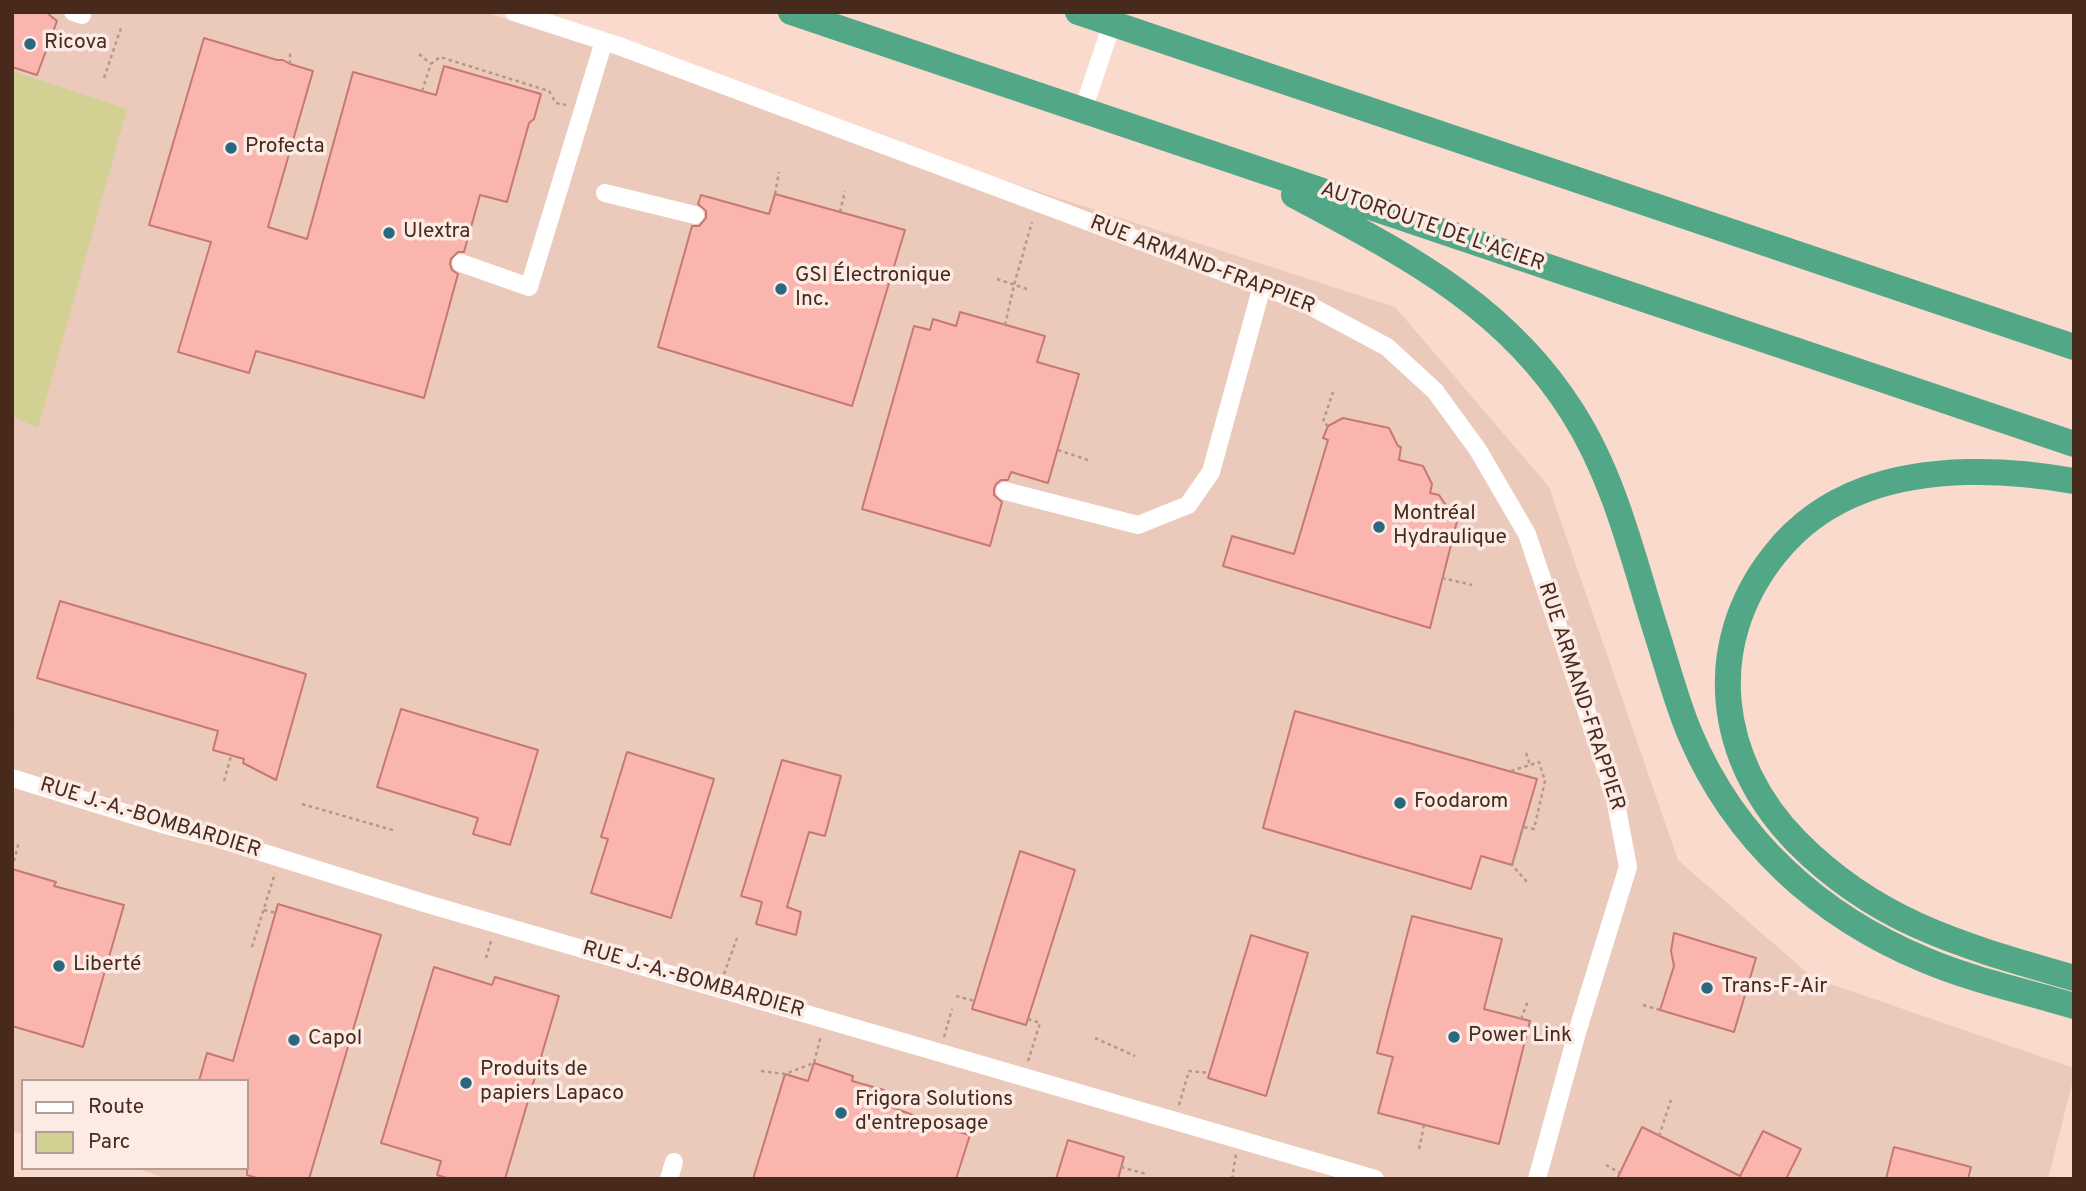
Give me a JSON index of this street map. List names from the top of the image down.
{
  "streets": {
    "highway": ["AUTOROUTE DE L'ACIER"],
    "street": ["RUE ARMAND-FRAPPIER", "RUE J.-A.-BOMBARDIER"]
  },
  "places": [
    "Ricova",
    "Profecta",
    "Ulextra",
    "GSI Électronique Inc.",
    "Montréal Hydraulique",
    "Foodarom",
    "Liberté",
    "Trans-F-Air",
    "Power Link",
    "Capol",
    "Produits de papiers Lapaco",
    "Frigora Solutions d'entreposage"
  ],
  "legend": ["Route", "Parc"]
}
